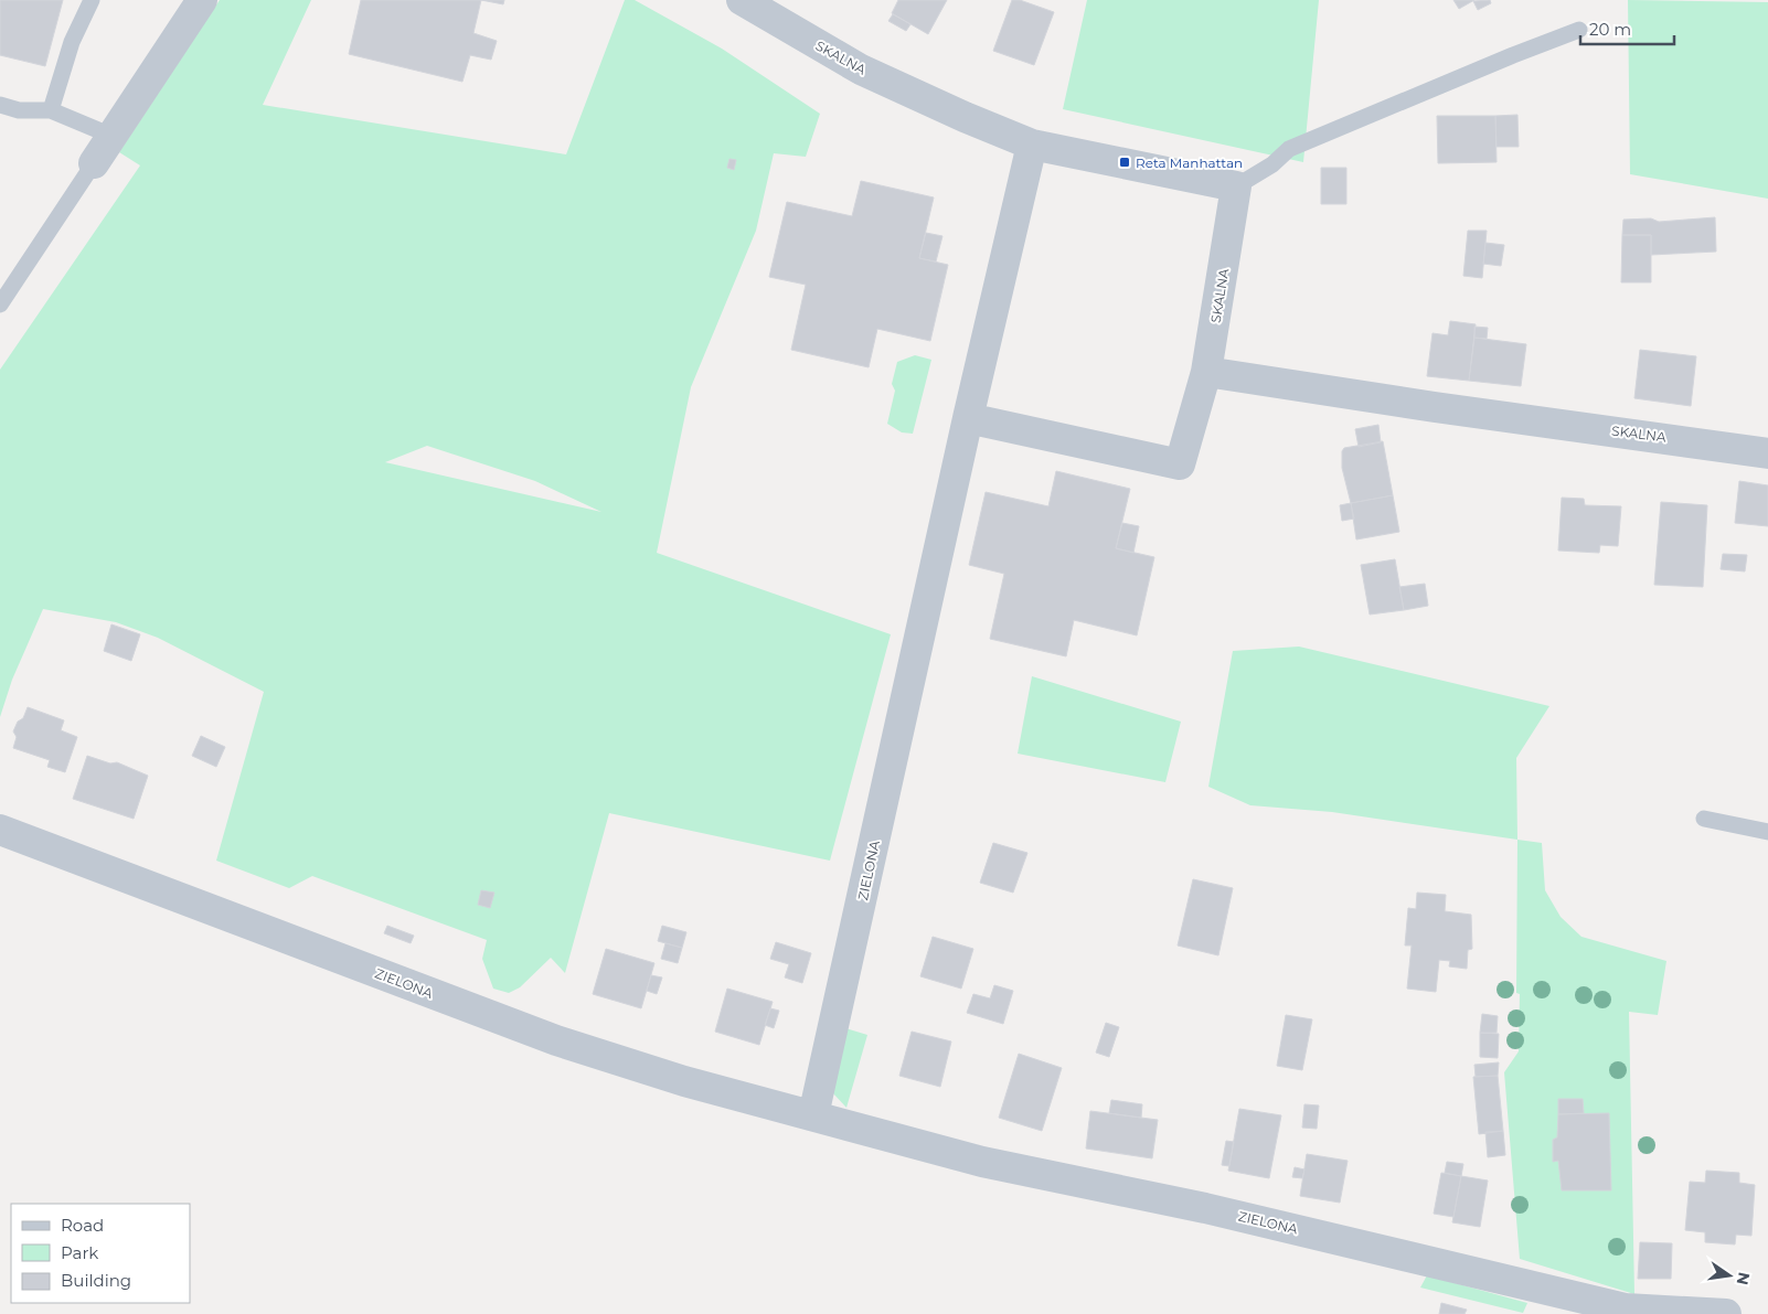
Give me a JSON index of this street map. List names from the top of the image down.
{
  "streets": {
    "street": ["SKALNA", "ZIELONA"]
  },
  "crossings": [
    ["SKALNA", "ZIELONA"]
  ],
  "places": {
    "transit": ["Reta Manhattan"]
  },
  "legend": ["Road", "Park", "Building"],
  "scale_bar": "20 m",
  "north": "right"
}
